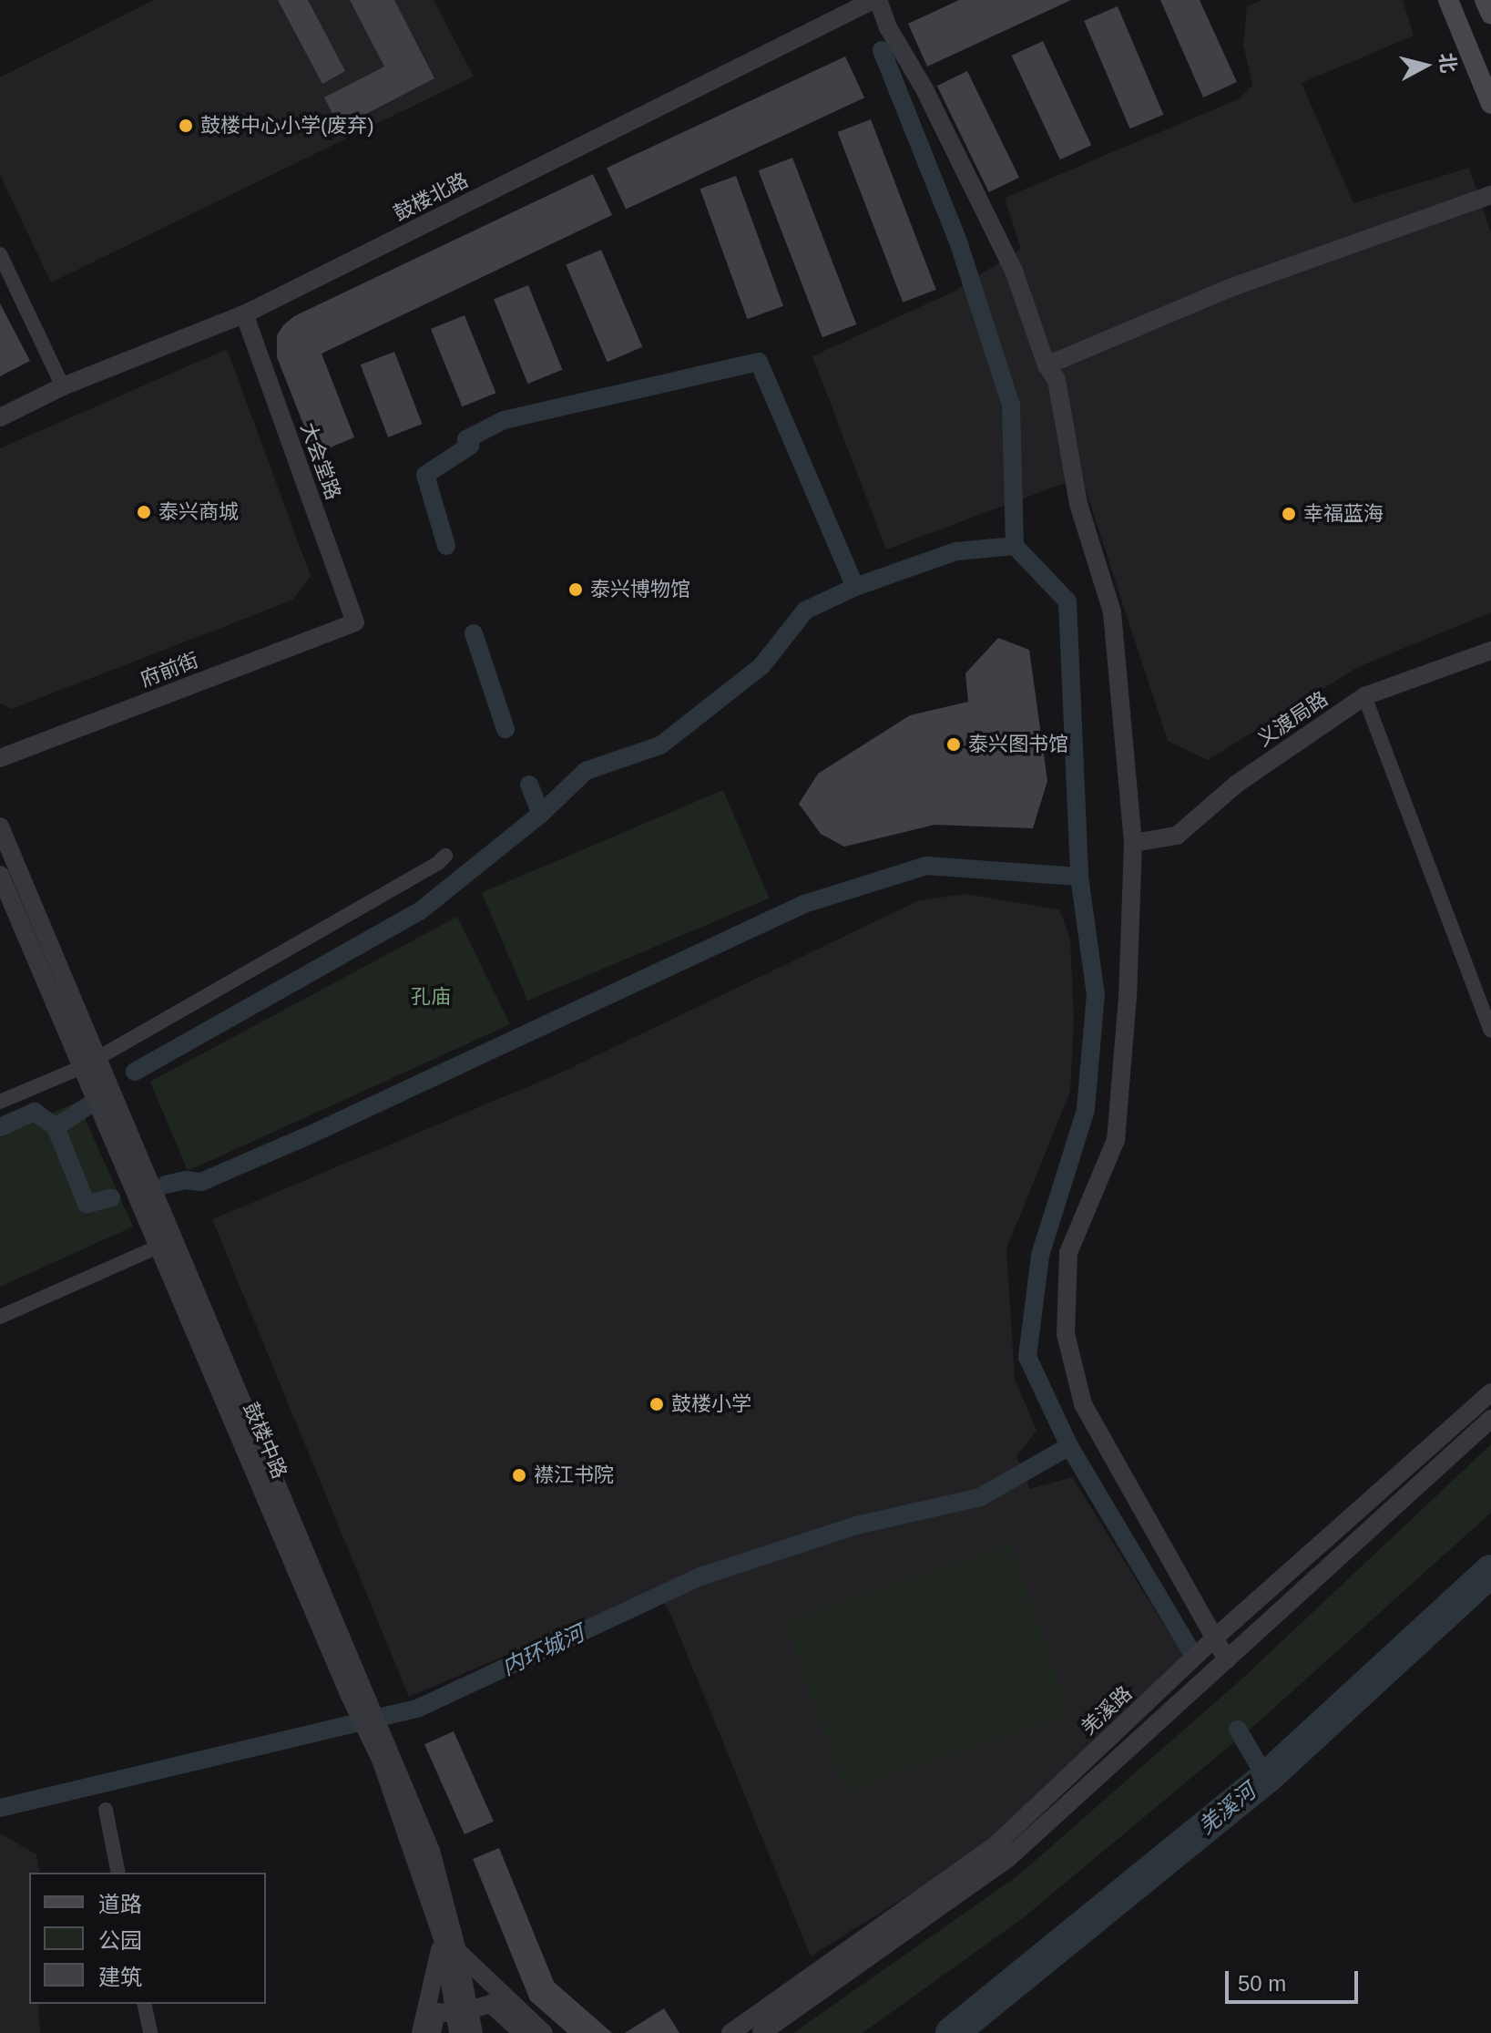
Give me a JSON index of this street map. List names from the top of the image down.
{
  "streets": {
    "street": [
      "鼓楼北路",
      "大会堂路",
      "府前街",
      "义渡局路",
      "鼓楼中路",
      "羌溪路"
    ]
  },
  "crossings": [
    ["鼓楼北路", "大会堂路"],
    ["大会堂路", "府前街"]
  ],
  "water": ["内环城河", "羌溪河"],
  "parks": ["孔庙"],
  "places": [
    "鼓楼中心小学(废弃)",
    "泰兴商城",
    "幸福蓝海",
    "泰兴博物馆",
    "泰兴图书馆",
    "鼓楼小学",
    "襟江书院"
  ],
  "legend": ["道路", "公园", "建筑"],
  "scale_bar": "50 m",
  "north": "right"
}
